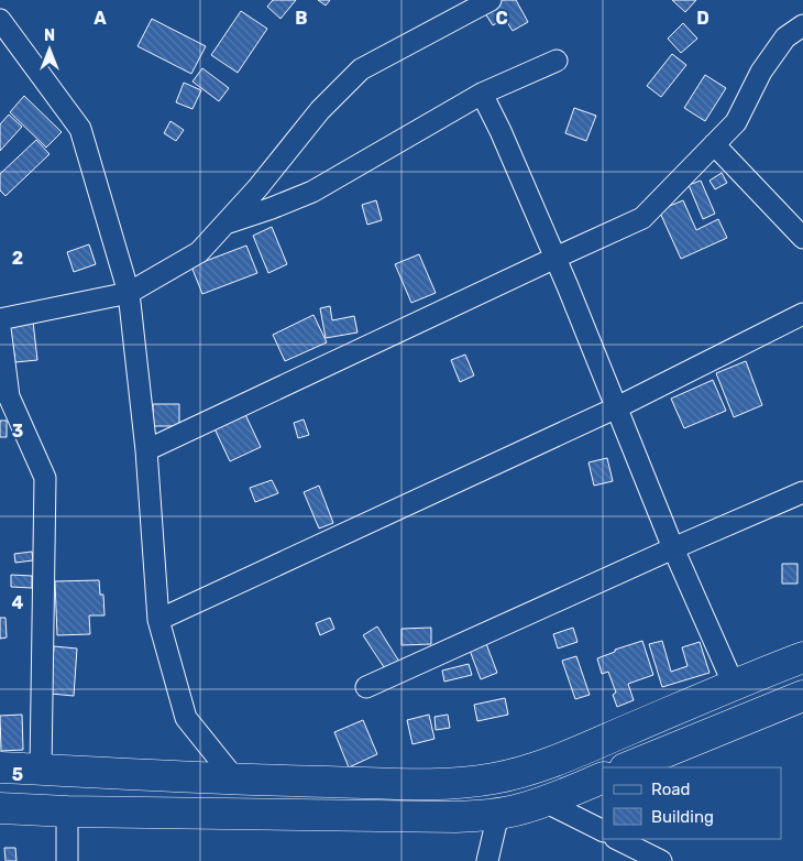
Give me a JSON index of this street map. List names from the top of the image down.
{
  "legend": ["Road", "Building"],
  "north": "top",
  "grid": {
    "columns": [
      "A",
      "B",
      "C",
      "D"
    ],
    "rows": [
      "2",
      "3",
      "4",
      "5"
    ]
  }
}
